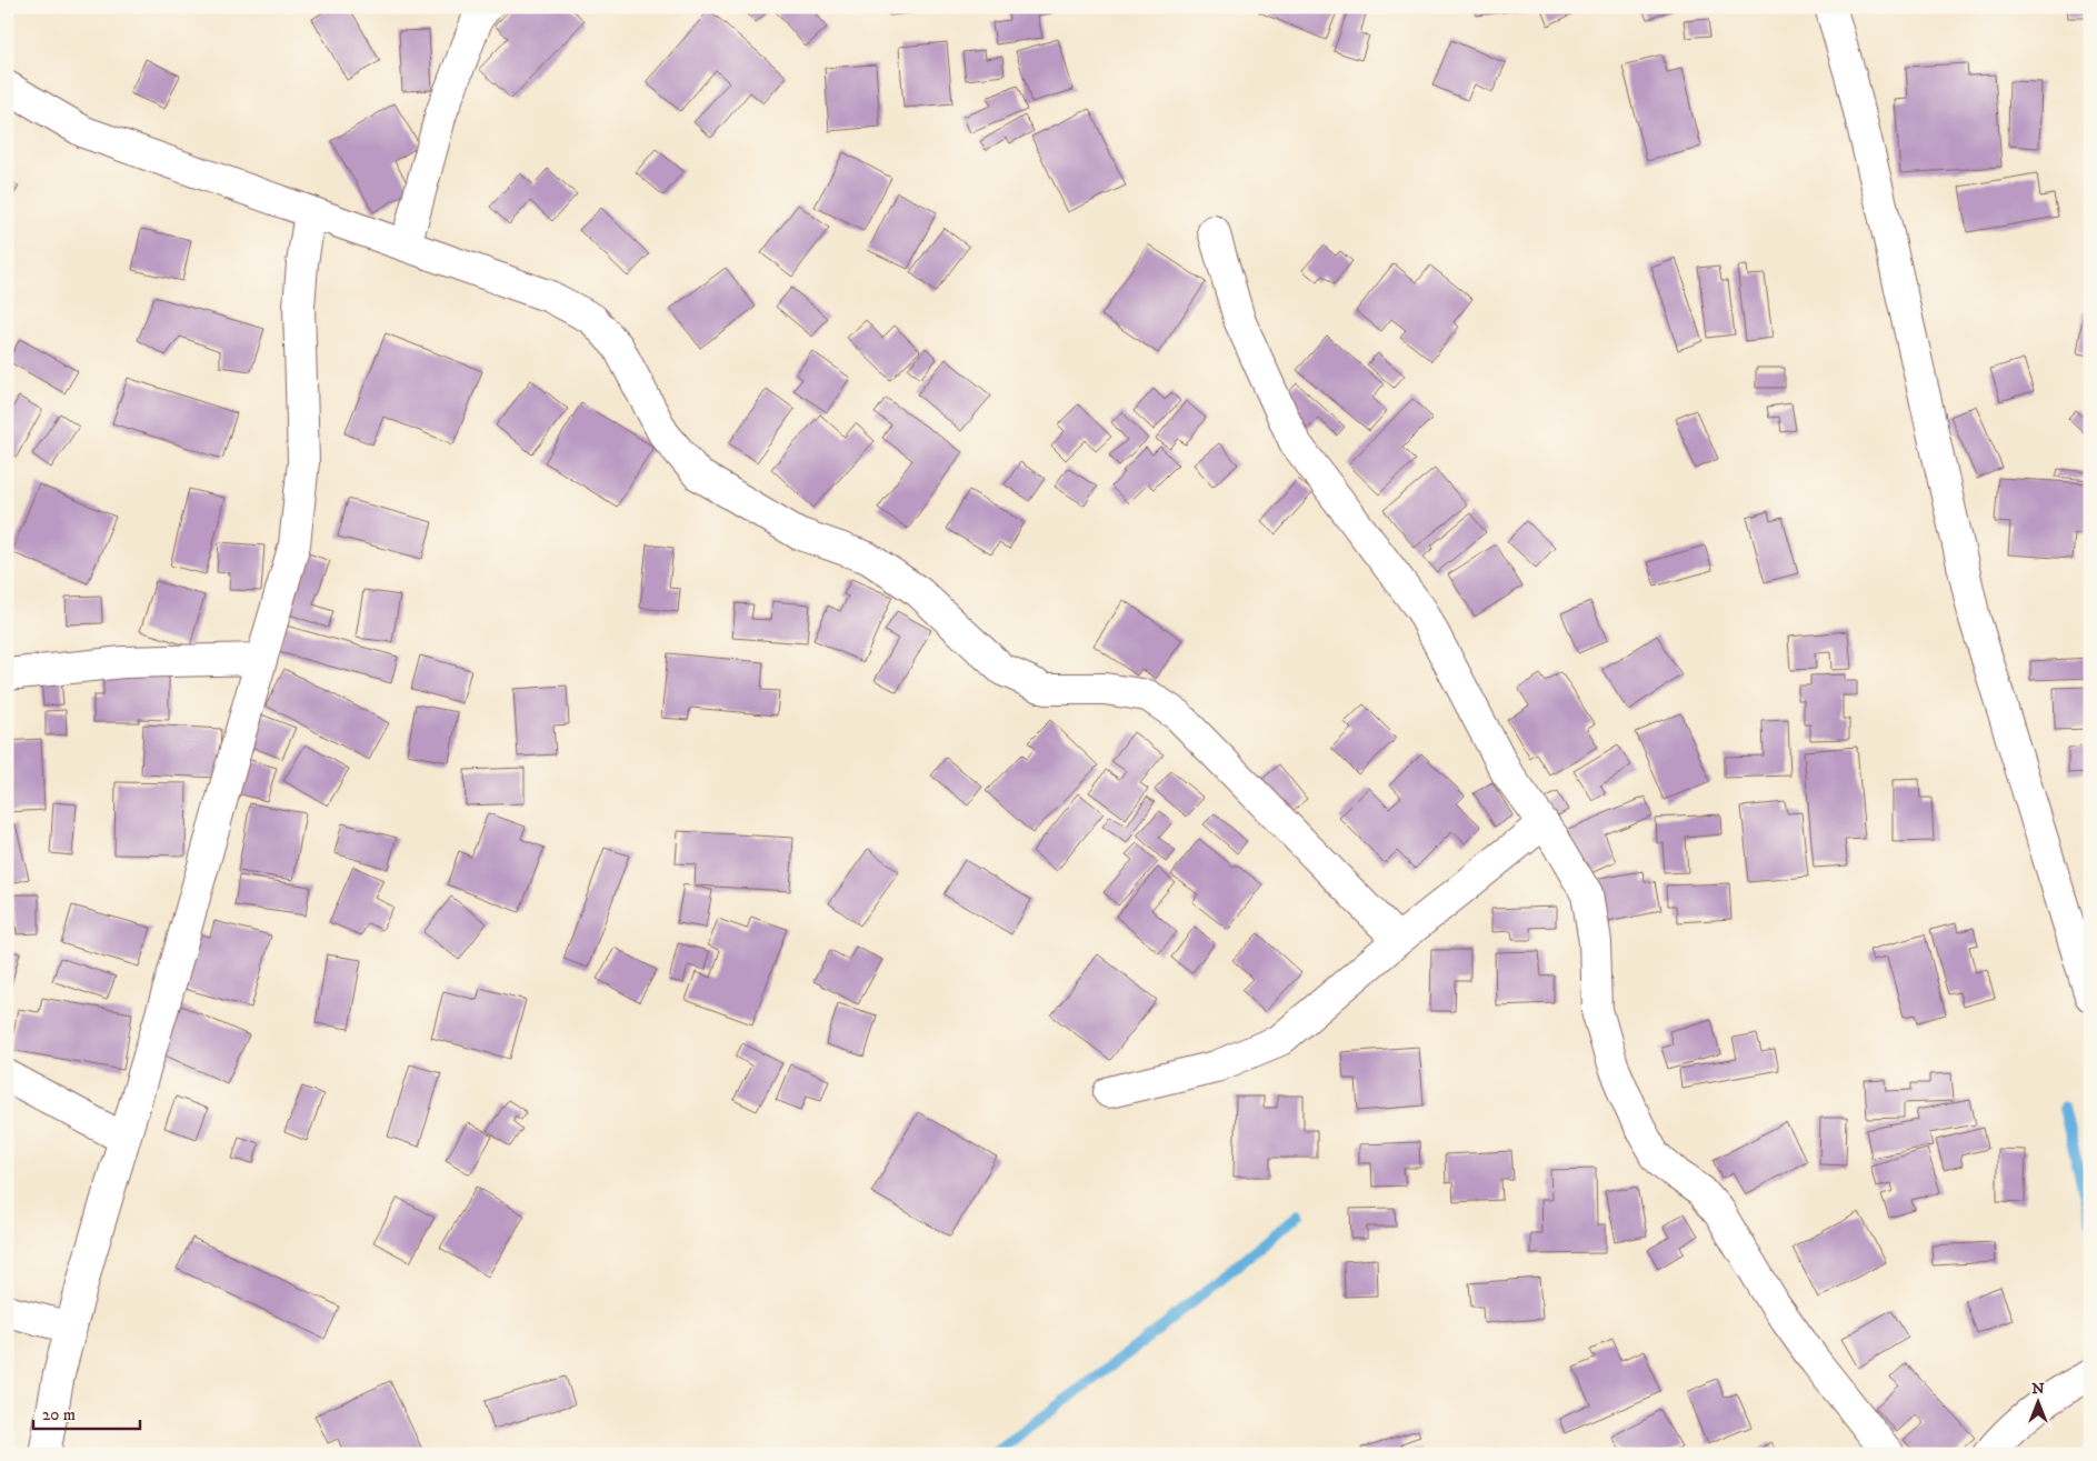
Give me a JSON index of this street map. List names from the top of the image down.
{
  "scale_bar": "20 m",
  "north": "top"
}
